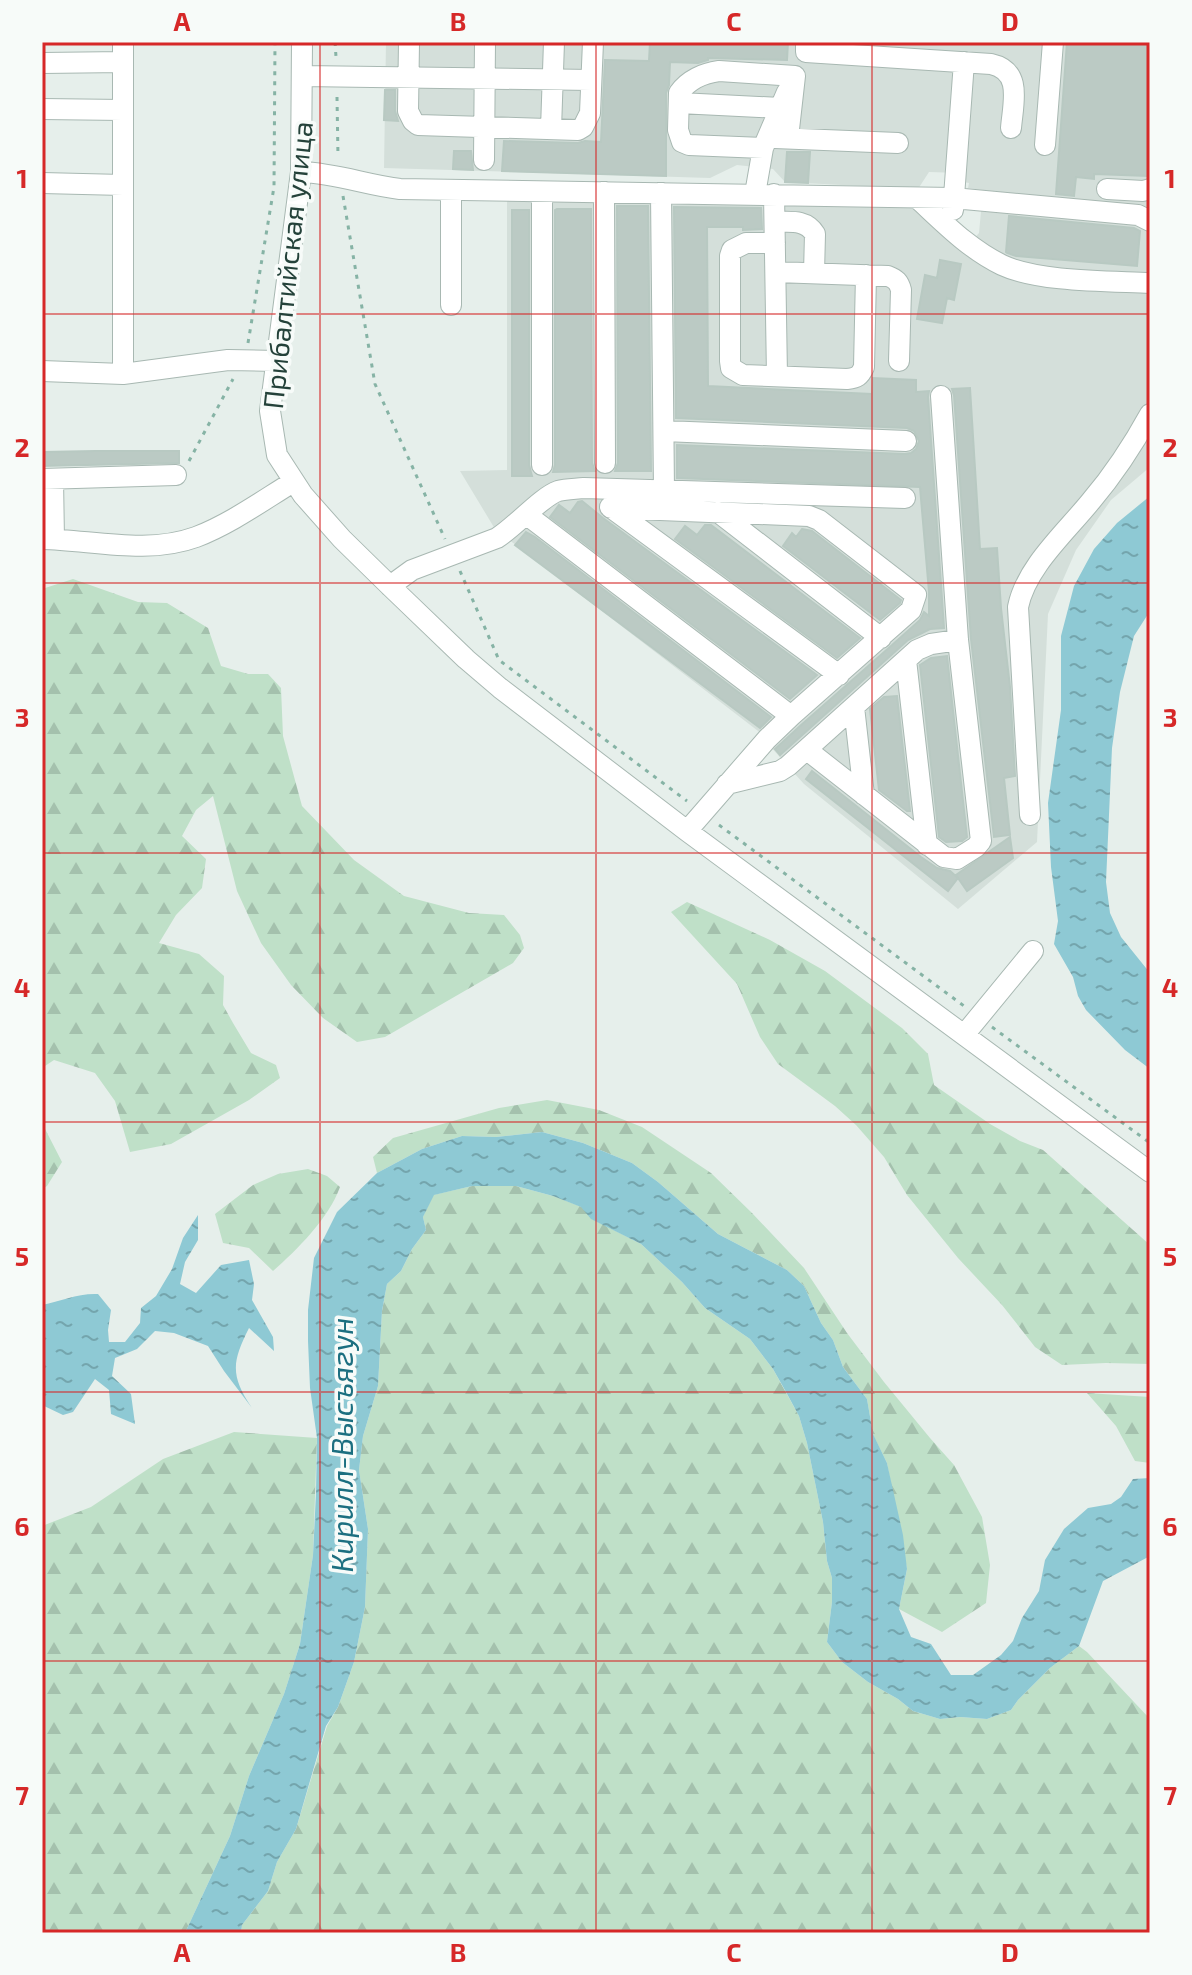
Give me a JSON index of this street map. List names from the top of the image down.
{
  "streets": {
    "street": ["Прибалтийская улица"]
  },
  "water": ["Кирилл-Высъягун"],
  "grid": {
    "columns": [
      "A",
      "B",
      "C",
      "D"
    ],
    "rows": [
      "1",
      "2",
      "3",
      "4",
      "5",
      "6",
      "7"
    ]
  }
}
